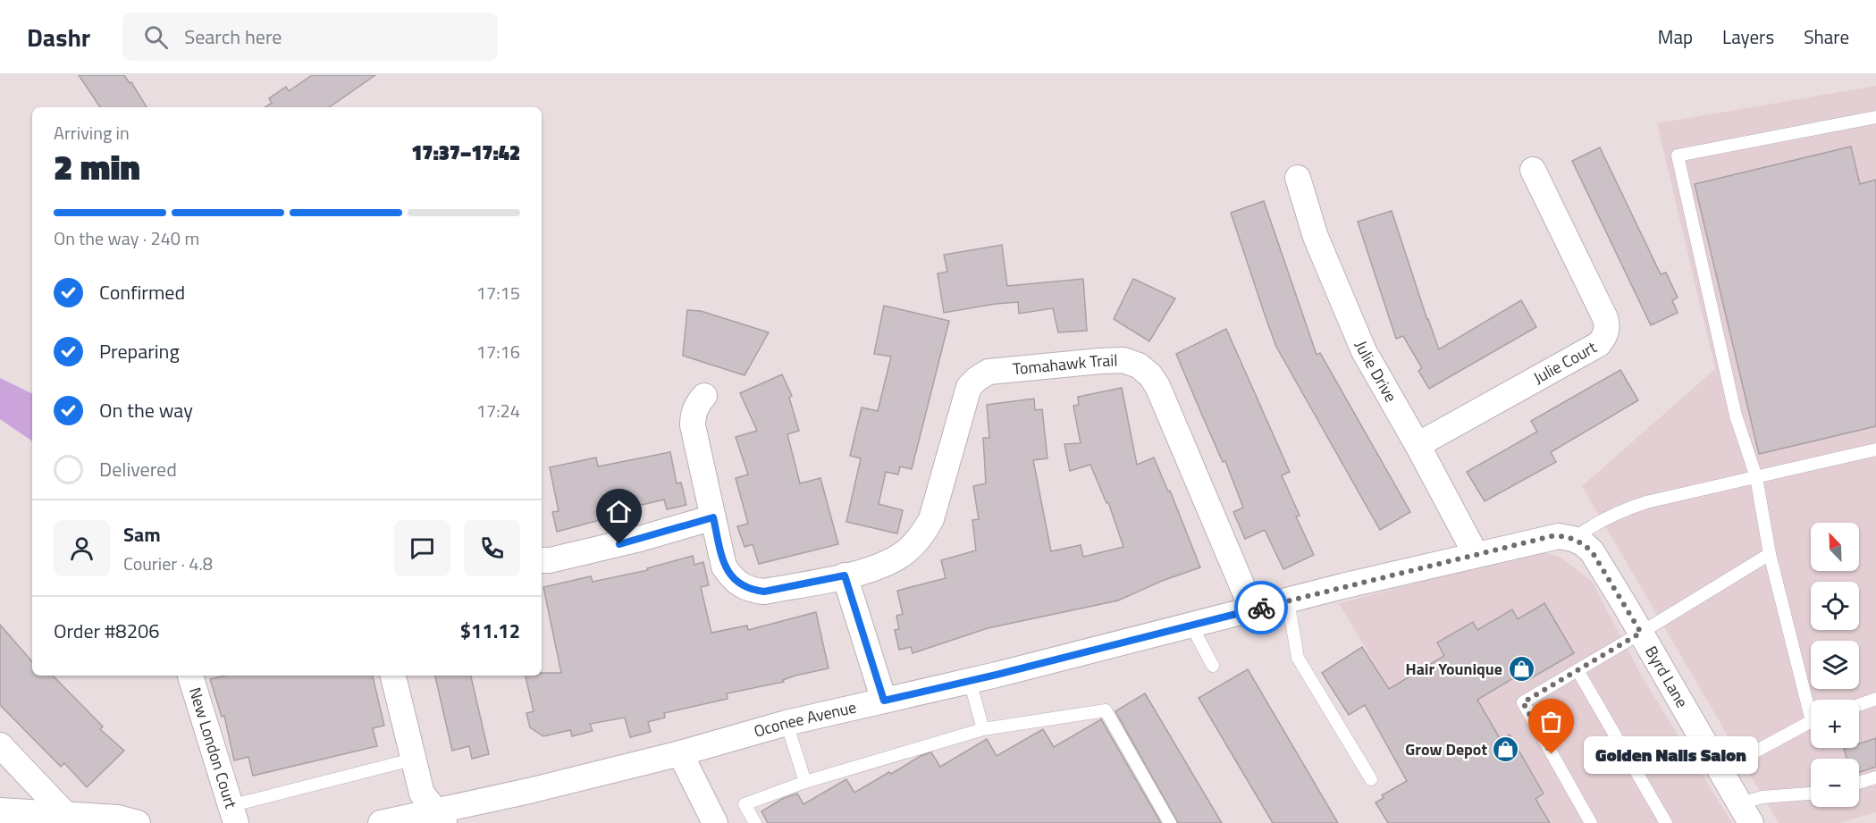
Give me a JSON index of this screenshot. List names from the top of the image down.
{
  "streets": {
    "street": [
      "Julie Court",
      "Tomahawk Trail",
      "Julie Drive",
      "Byrd Lane",
      "Oconee Avenue",
      "New London Court"
    ]
  },
  "crossings": [
    ["Julie Court", "Julie Drive"],
    ["Tomahawk Trail", "Oconee Avenue"],
    ["Julie Drive", "Oconee Avenue"],
    ["Byrd Lane", "Oconee Avenue"]
  ],
  "places": {
    "shop": ["Hair Younique", "Grow Depot"],
    "other": ["Golden Nails Salon"]
  },
  "north": "top left",
  "page": {
    "header": "Dashr",
    "search": "Search here",
    "nav": ["Map", "Layers", "Share"],
    "heading": ["2 min", "Arriving in", "17:37–17:42"],
    "panel": [
      "Sam",
      "Courier · 4.8",
      "Order #8206",
      "$11.12"
    ],
    "bar": "On the way · 240 m",
    "list": [
      ["Confirmed", "17:15"],
      ["Preparing", "17:16"],
      ["On the way", "17:24"],
      "Delivered"
    ],
    "map_buttons": ["+", "−"],
    "bubble": "Golden Nails Salon"
  }
}
